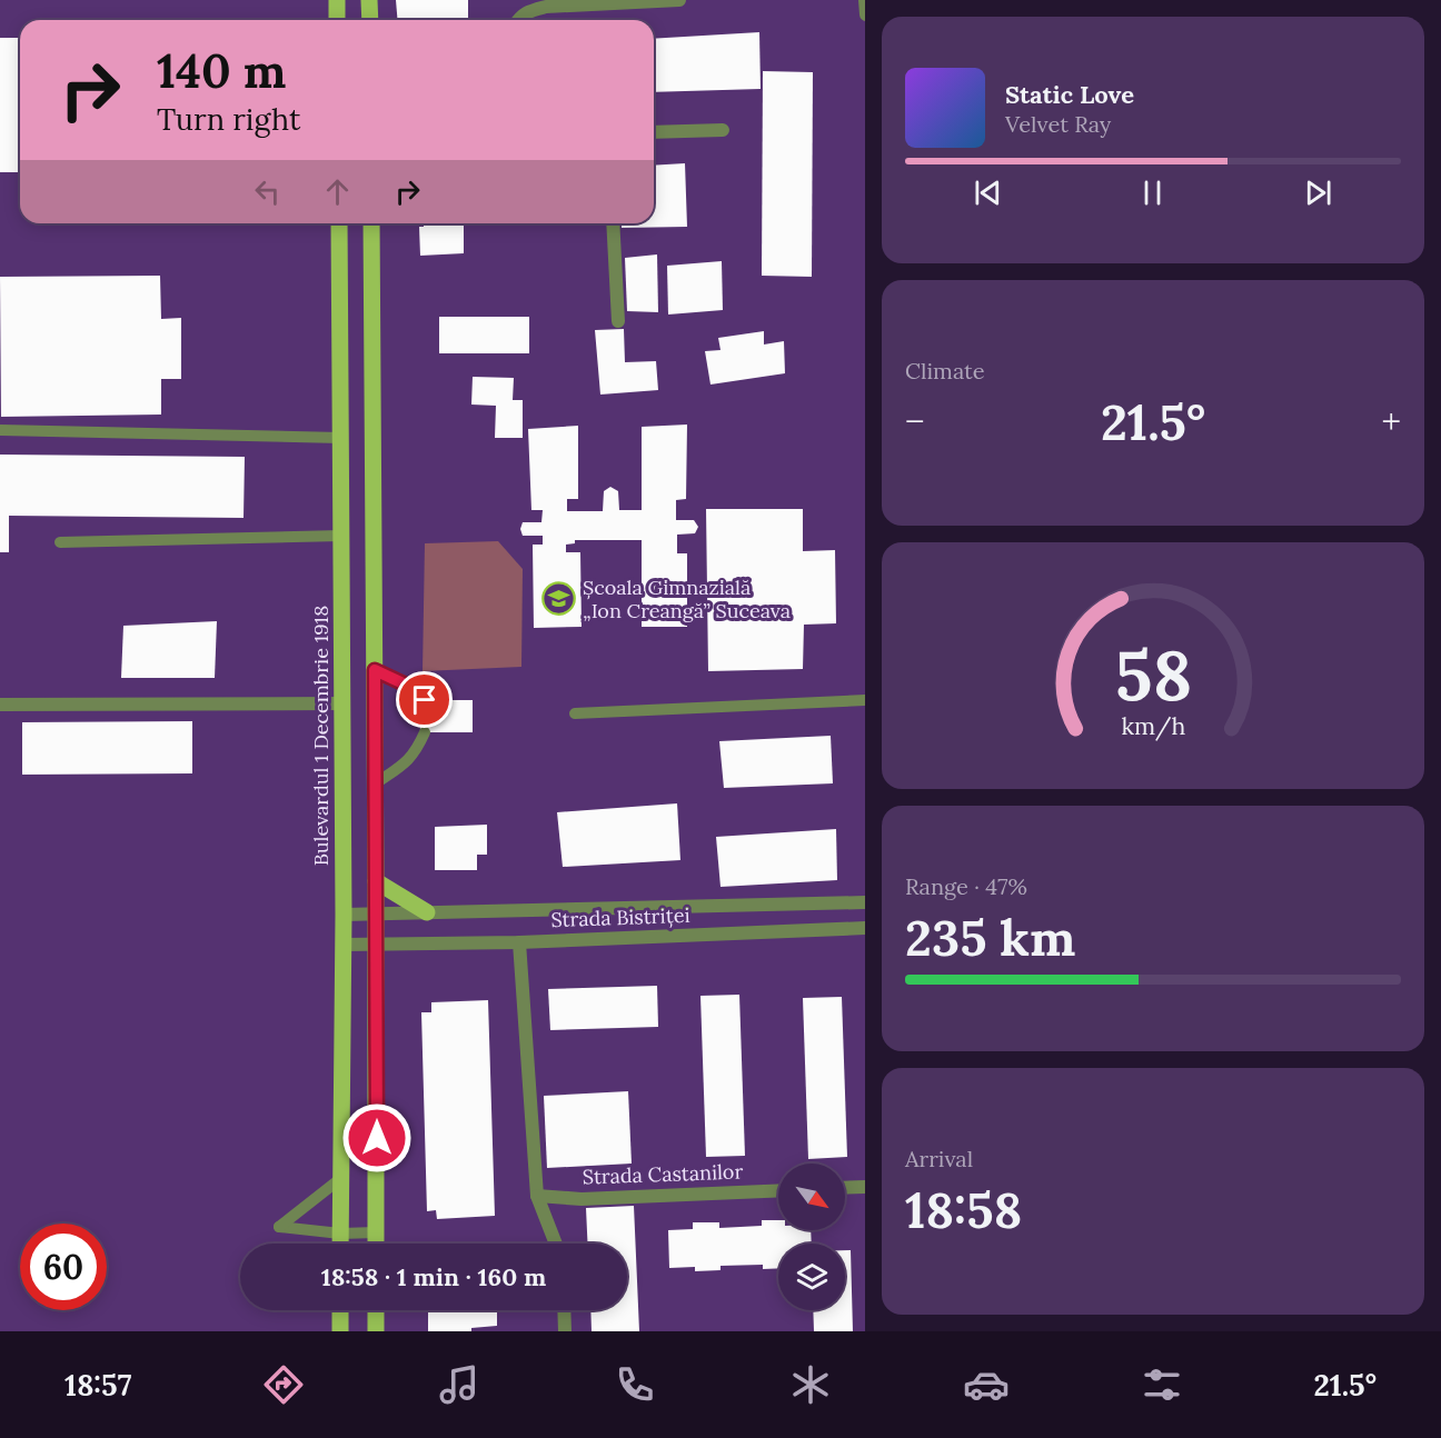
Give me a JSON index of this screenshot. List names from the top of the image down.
{
  "streets": {
    "main road": ["Bulevardul 1 Decembrie 1918"],
    "street": ["Strada Bistriței", "Strada Castanilor"]
  },
  "crossings": [
    ["Bulevardul 1 Decembrie 1918", "Strada Bistriței"]
  ],
  "places": {
    "school or university": ["Școala Gimnazială „Ion Creangă” Suceava"]
  },
  "north": "bottom right",
  "page": {
    "turn": ["140 m", "Turn right"],
    "song": ["Static Love", "Velvet Ray"],
    "tile": [
      "Climate",
      ["Range · 47%", "235 km"],
      ["Arrival", "18:58"]
    ],
    "heat": ["−", "21.5°", "+"],
    "limit": "60",
    "trip": "18:58 · 1 min · 160 m",
    "tabs": ["18:57", "21.5°"],
    "gauge": ["58", "km/h"]
  }
}
